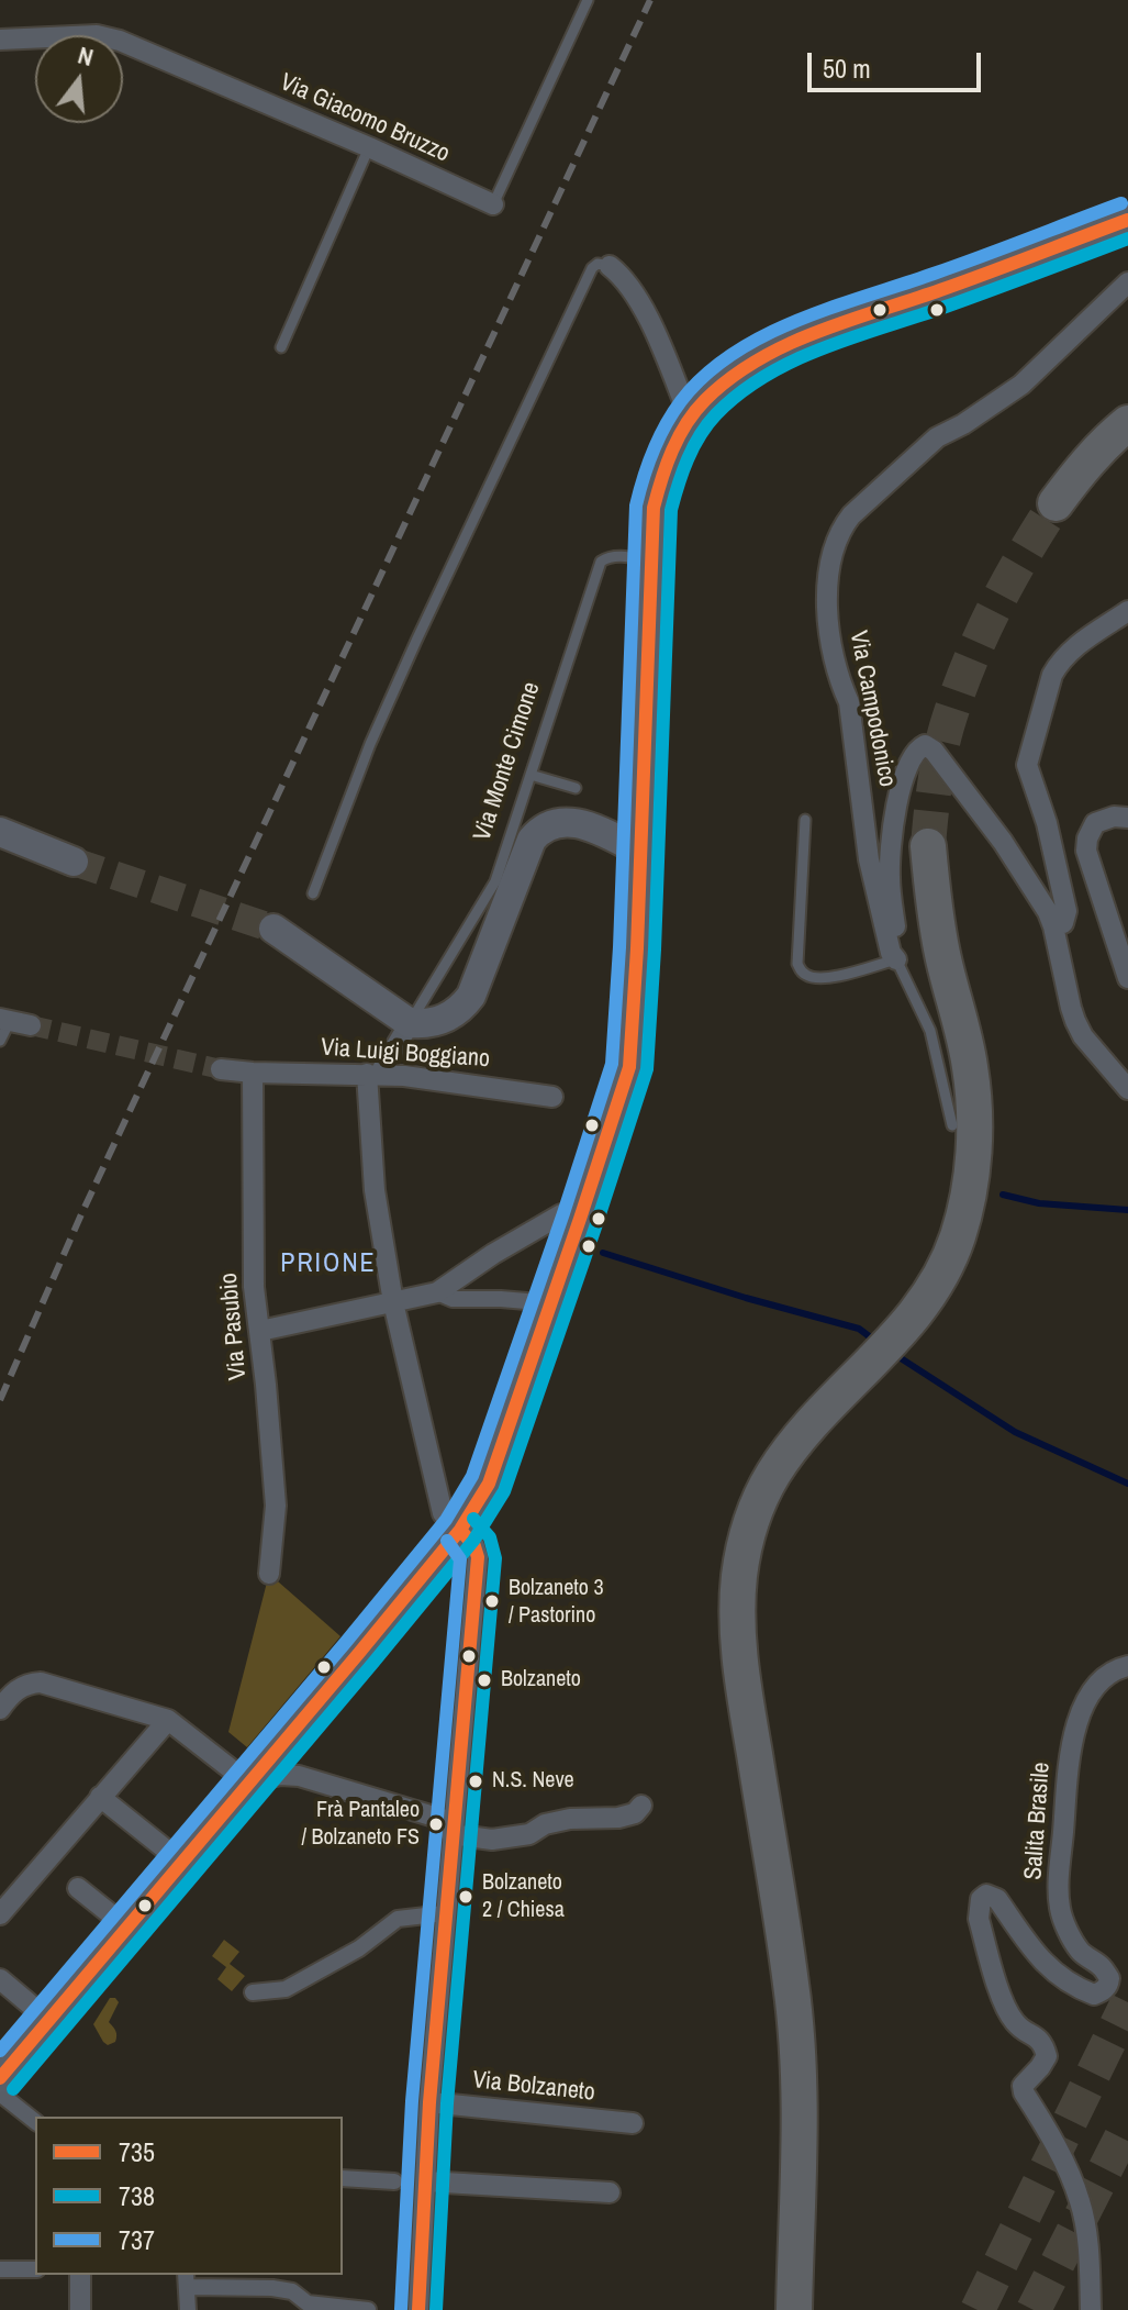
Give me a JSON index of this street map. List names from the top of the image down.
{
  "streets": {
    "street": [
      "Via Giacomo Bruzzo",
      "Via Campodonico",
      "Via Monte Cimone",
      "Via Luigi Boggiano",
      "Via Pasubio",
      "Salita Brasile",
      "Via Bolzaneto"
    ]
  },
  "crossings": [
    ["Via Monte Cimone", "Via Luigi Boggiano"],
    ["Via Luigi Boggiano", "Via Pasubio"]
  ],
  "districts": ["PRIONE"],
  "places": [
    "Bolzaneto 3 / Pastorino",
    "Bolzaneto",
    "N.S. Neve",
    "Frà Pantaleo / Bolzaneto FS",
    "Bolzaneto 2 / Chiesa"
  ],
  "lines": ["transit line 737", "transit line 735", "transit line 738"],
  "legend": ["735", "738", "737"],
  "scale_bar": "50 m",
  "north": "top"
}
